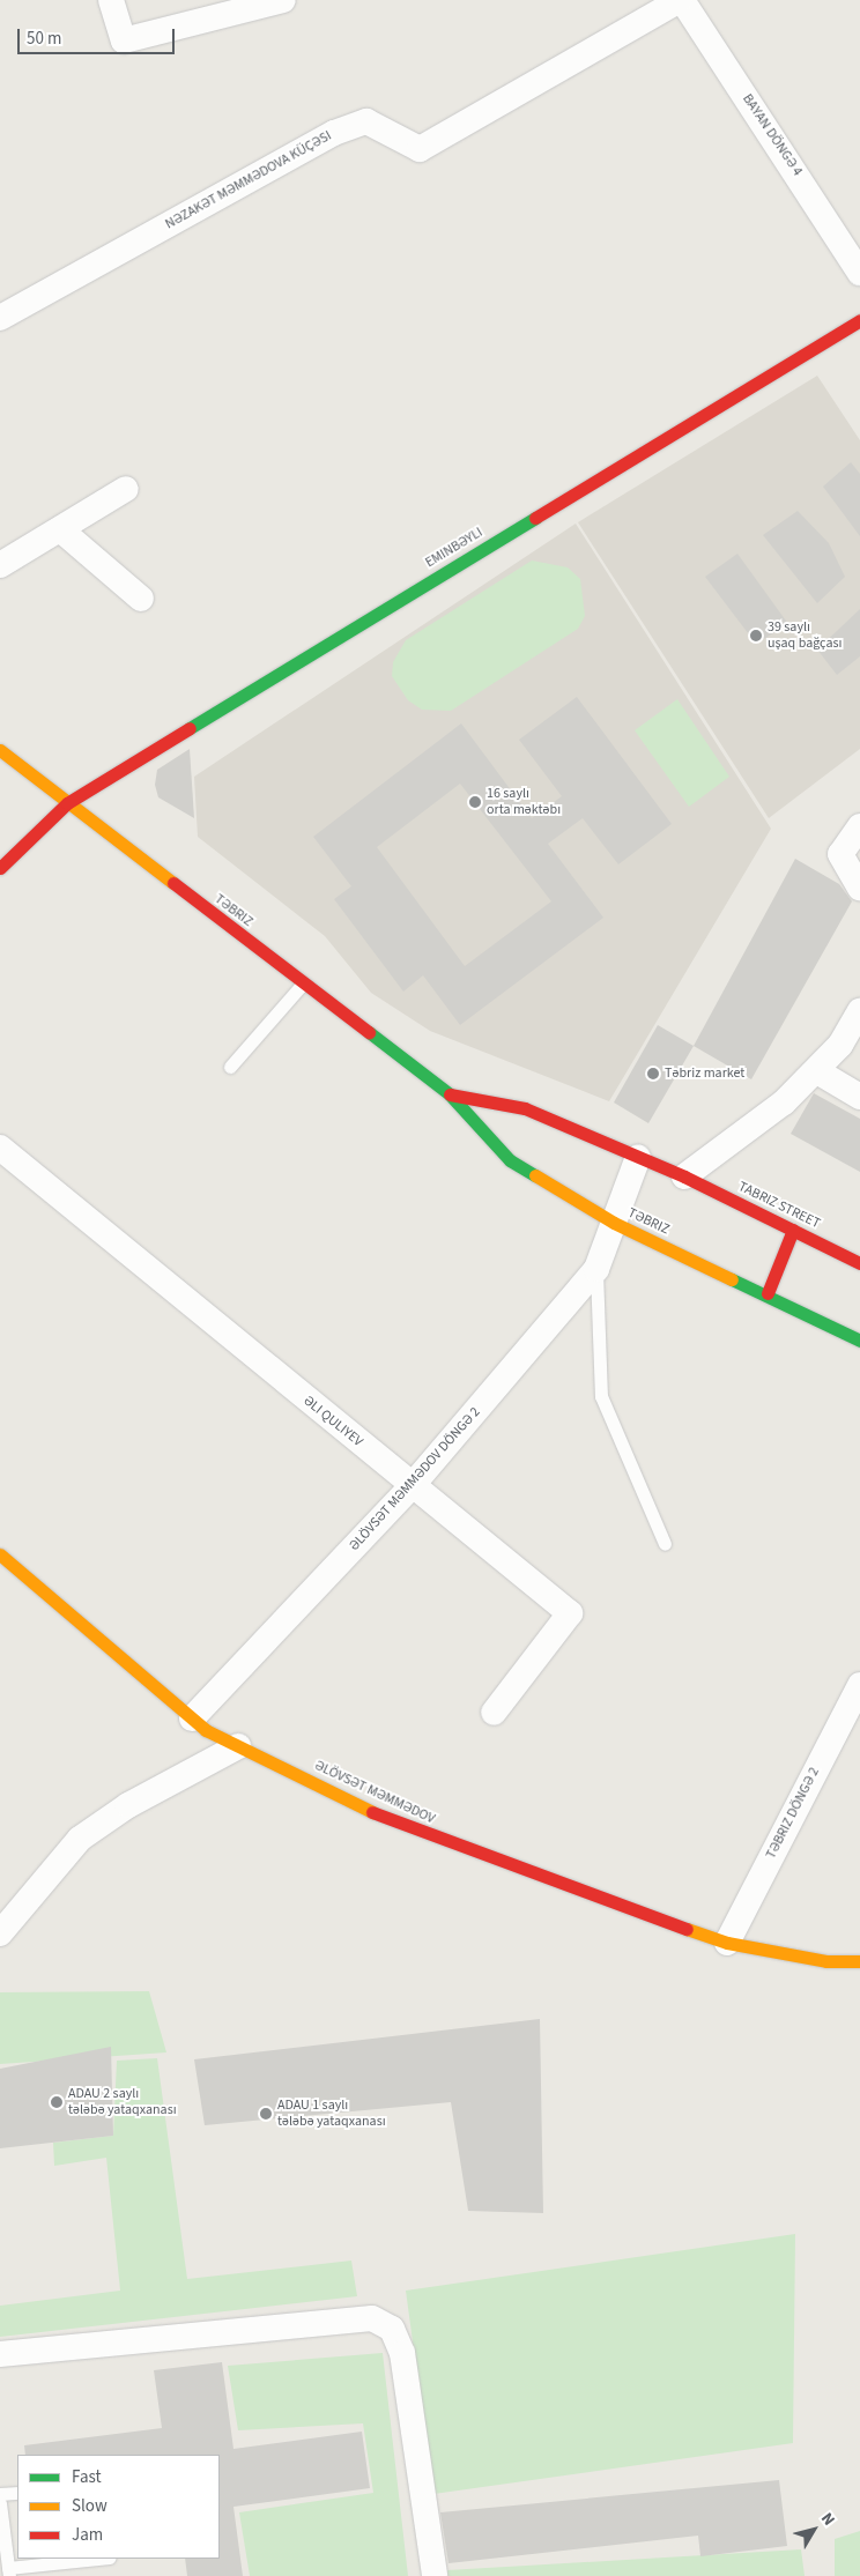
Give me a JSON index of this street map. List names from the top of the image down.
{
  "streets": {
    "street": [
      "BAYAN DÖNGƏ 4",
      "NƏZAKƏT MƏMMƏDOVA KÜÇƏSI",
      "EMINBƏYLI",
      "TƏBRIZ",
      "TABRIZ STREET",
      "ƏLI QULIYEV",
      "ƏLÖVSƏT MƏMMƏDOV DÖNGƏ 2",
      "ƏLÖVSƏT MƏMMƏDOV",
      "TƏBRIZ DÖNGƏ 2"
    ]
  },
  "crossings": [
    ["BAYAN DÖNGƏ 4", "NƏZAKƏT MƏMMƏDOVA KÜÇƏSI"],
    ["EMINBƏYLI", "TƏBRIZ"],
    ["TƏBRIZ", "TABRIZ STREET"],
    ["TƏBRIZ", "ƏLÖVSƏT MƏMMƏDOV DÖNGƏ 2"],
    ["ƏLI QULIYEV", "ƏLÖVSƏT MƏMMƏDOV DÖNGƏ 2"],
    ["ƏLÖVSƏT MƏMMƏDOV DÖNGƏ 2", "ƏLÖVSƏT MƏMMƏDOV"],
    ["ƏLÖVSƏT MƏMMƏDOV", "TƏBRIZ DÖNGƏ 2"]
  ],
  "places": [
    "39 saylı uşaq bağçası",
    "16 saylı orta məktəbı",
    "Təbriz market",
    "ADAU 2 saylı tələbə yataqxanası",
    "ADAU 1 saylı tələbə yataqxanası"
  ],
  "legend": ["Fast", "Slow", "Jam"],
  "scale_bar": "50 m",
  "north": "top right"
}
